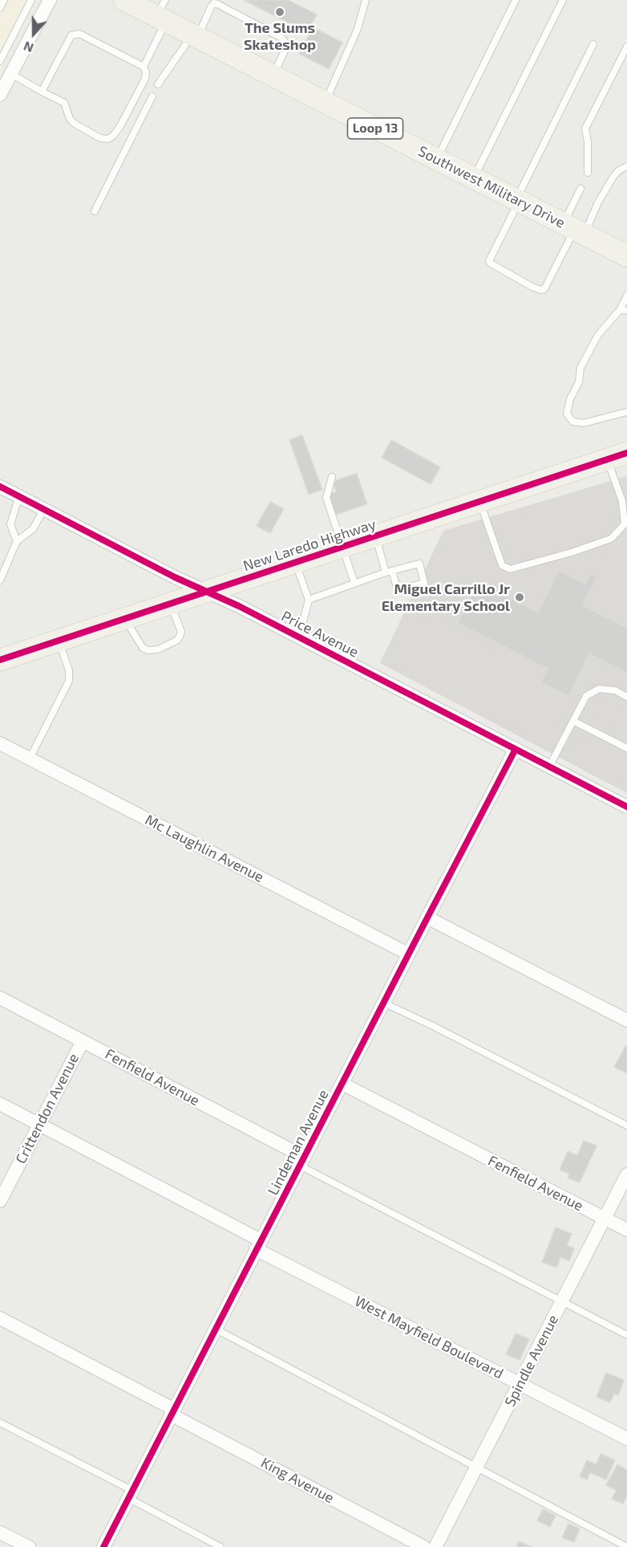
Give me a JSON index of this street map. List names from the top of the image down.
{
  "streets": {
    "main road": ["Loop 13", "Southwest Military Drive", "New Laredo Highway"],
    "street": [
      "Price Avenue",
      "Mc Laughlin Avenue",
      "Fenfield Avenue",
      "Crittendon Avenue",
      "Lindeman Avenue",
      "West Mayfield Boulevard",
      "Spindle Avenue",
      "King Avenue"
    ]
  },
  "crossings": [
    ["New Laredo Highway", "Price Avenue"],
    ["Price Avenue", "Lindeman Avenue"],
    ["Mc Laughlin Avenue", "Lindeman Avenue"],
    ["Fenfield Avenue", "Crittendon Avenue"],
    ["Fenfield Avenue", "Lindeman Avenue"],
    ["Fenfield Avenue", "Spindle Avenue"],
    ["Crittendon Avenue", "West Mayfield Boulevard"],
    ["Lindeman Avenue", "West Mayfield Boulevard"],
    ["Lindeman Avenue", "King Avenue"],
    ["West Mayfield Boulevard", "Spindle Avenue"]
  ],
  "places": ["The Slums Skateshop", "Miguel Carrillo Jr Elementary School"],
  "north": "bottom"
}
